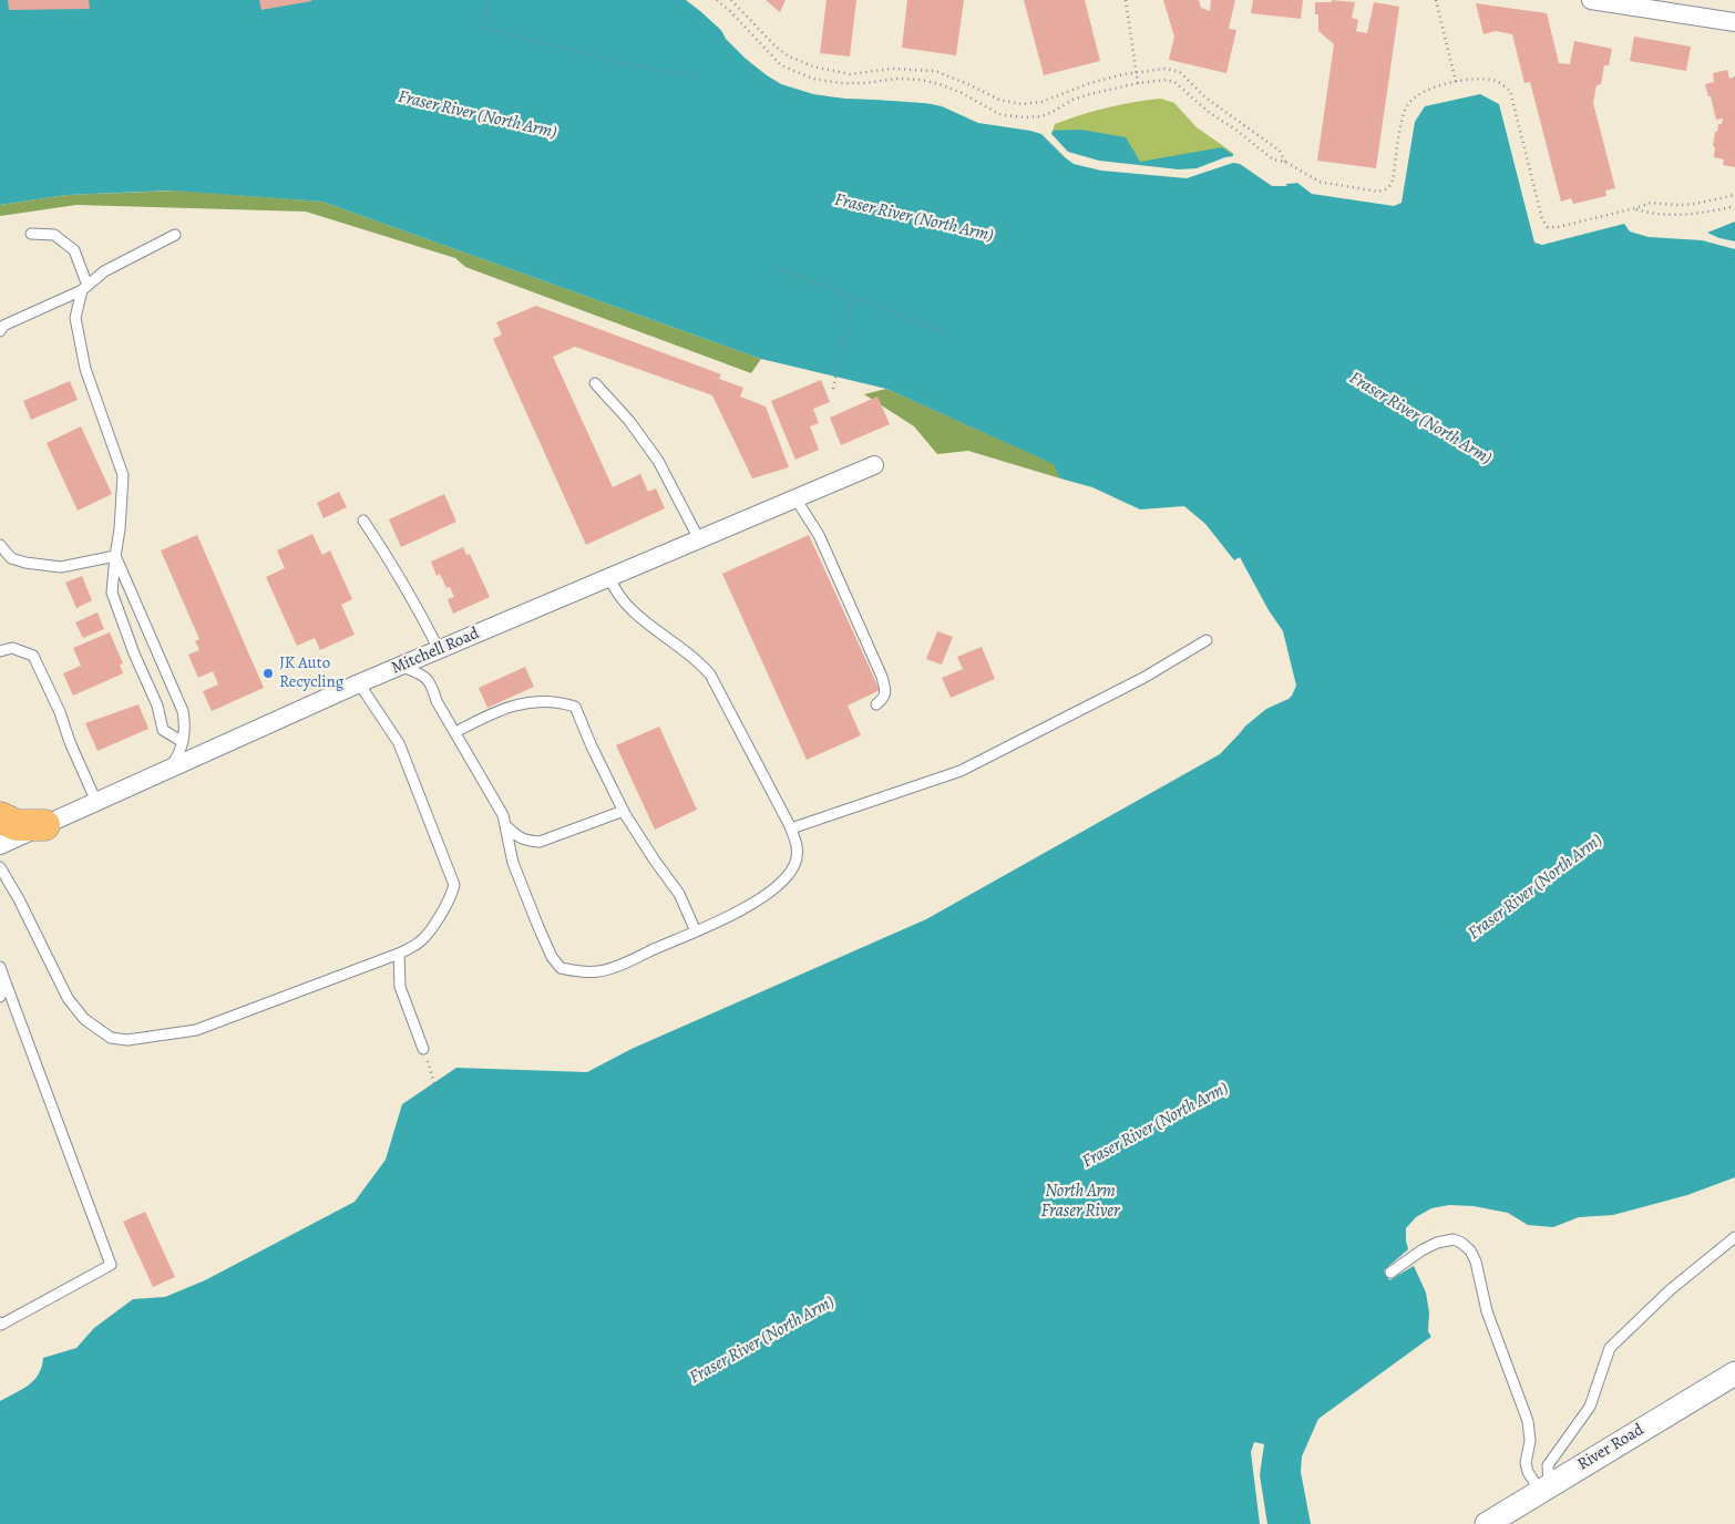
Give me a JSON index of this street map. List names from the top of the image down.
{
  "streets": {
    "street": ["Mitchell Road", "River Road"]
  },
  "water": ["Fraser River (North Arm)", "North Arm Fraser River"],
  "places": ["JK Auto Recycling"]
}
